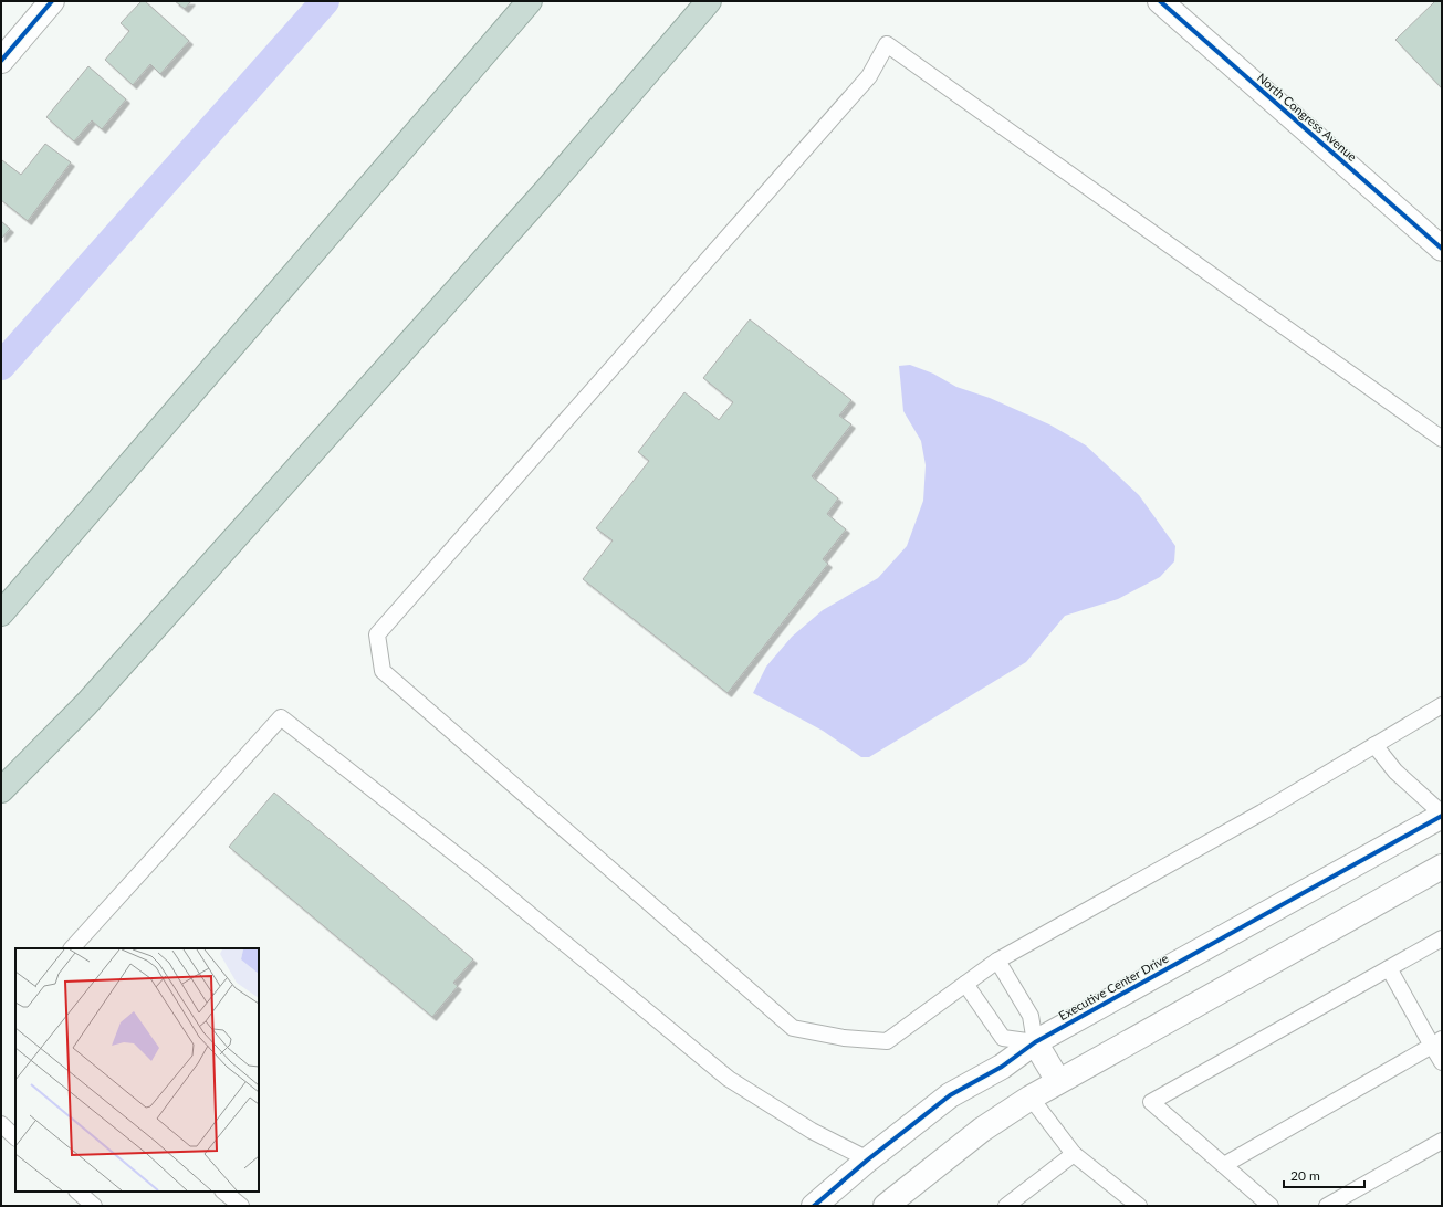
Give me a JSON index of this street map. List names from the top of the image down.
{
  "streets": {
    "street": ["North Congress Avenue", "Executive Center Drive"]
  },
  "scale_bar": "20 m"
}
